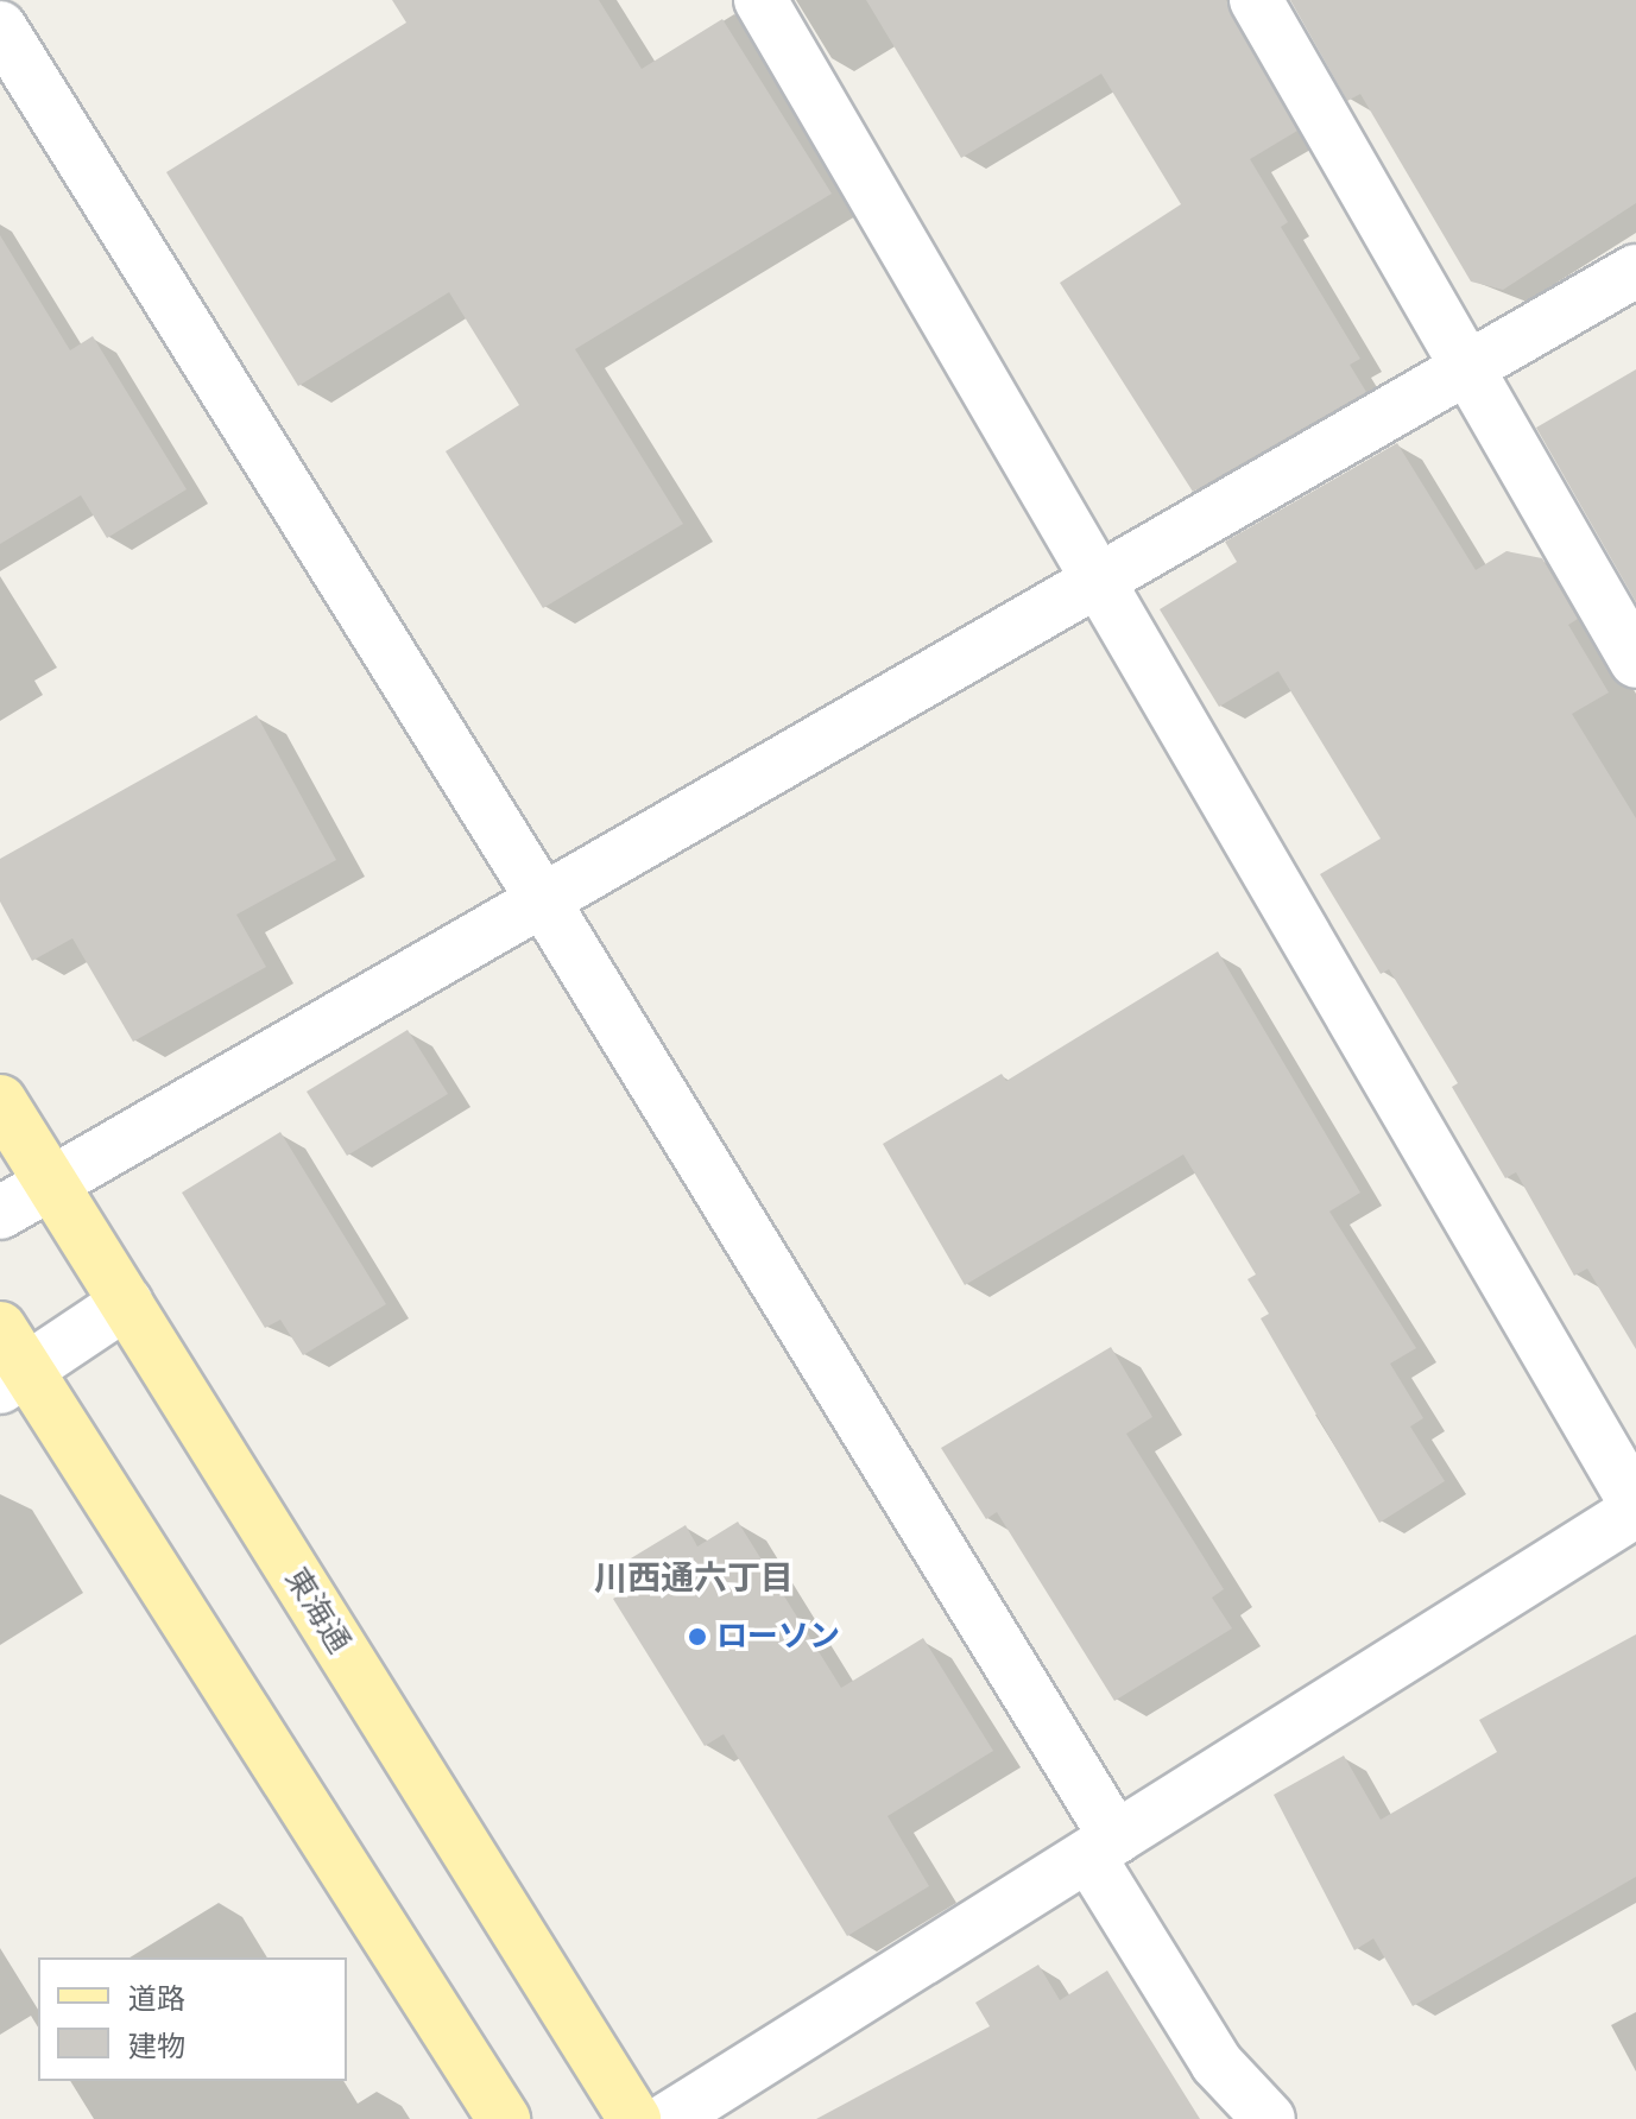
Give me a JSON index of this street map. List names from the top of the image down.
{
  "streets": {
    "main road": ["東海通"]
  },
  "districts": ["川西通六丁目"],
  "places": ["ローソン"],
  "legend": ["道路", "建物"]
}
